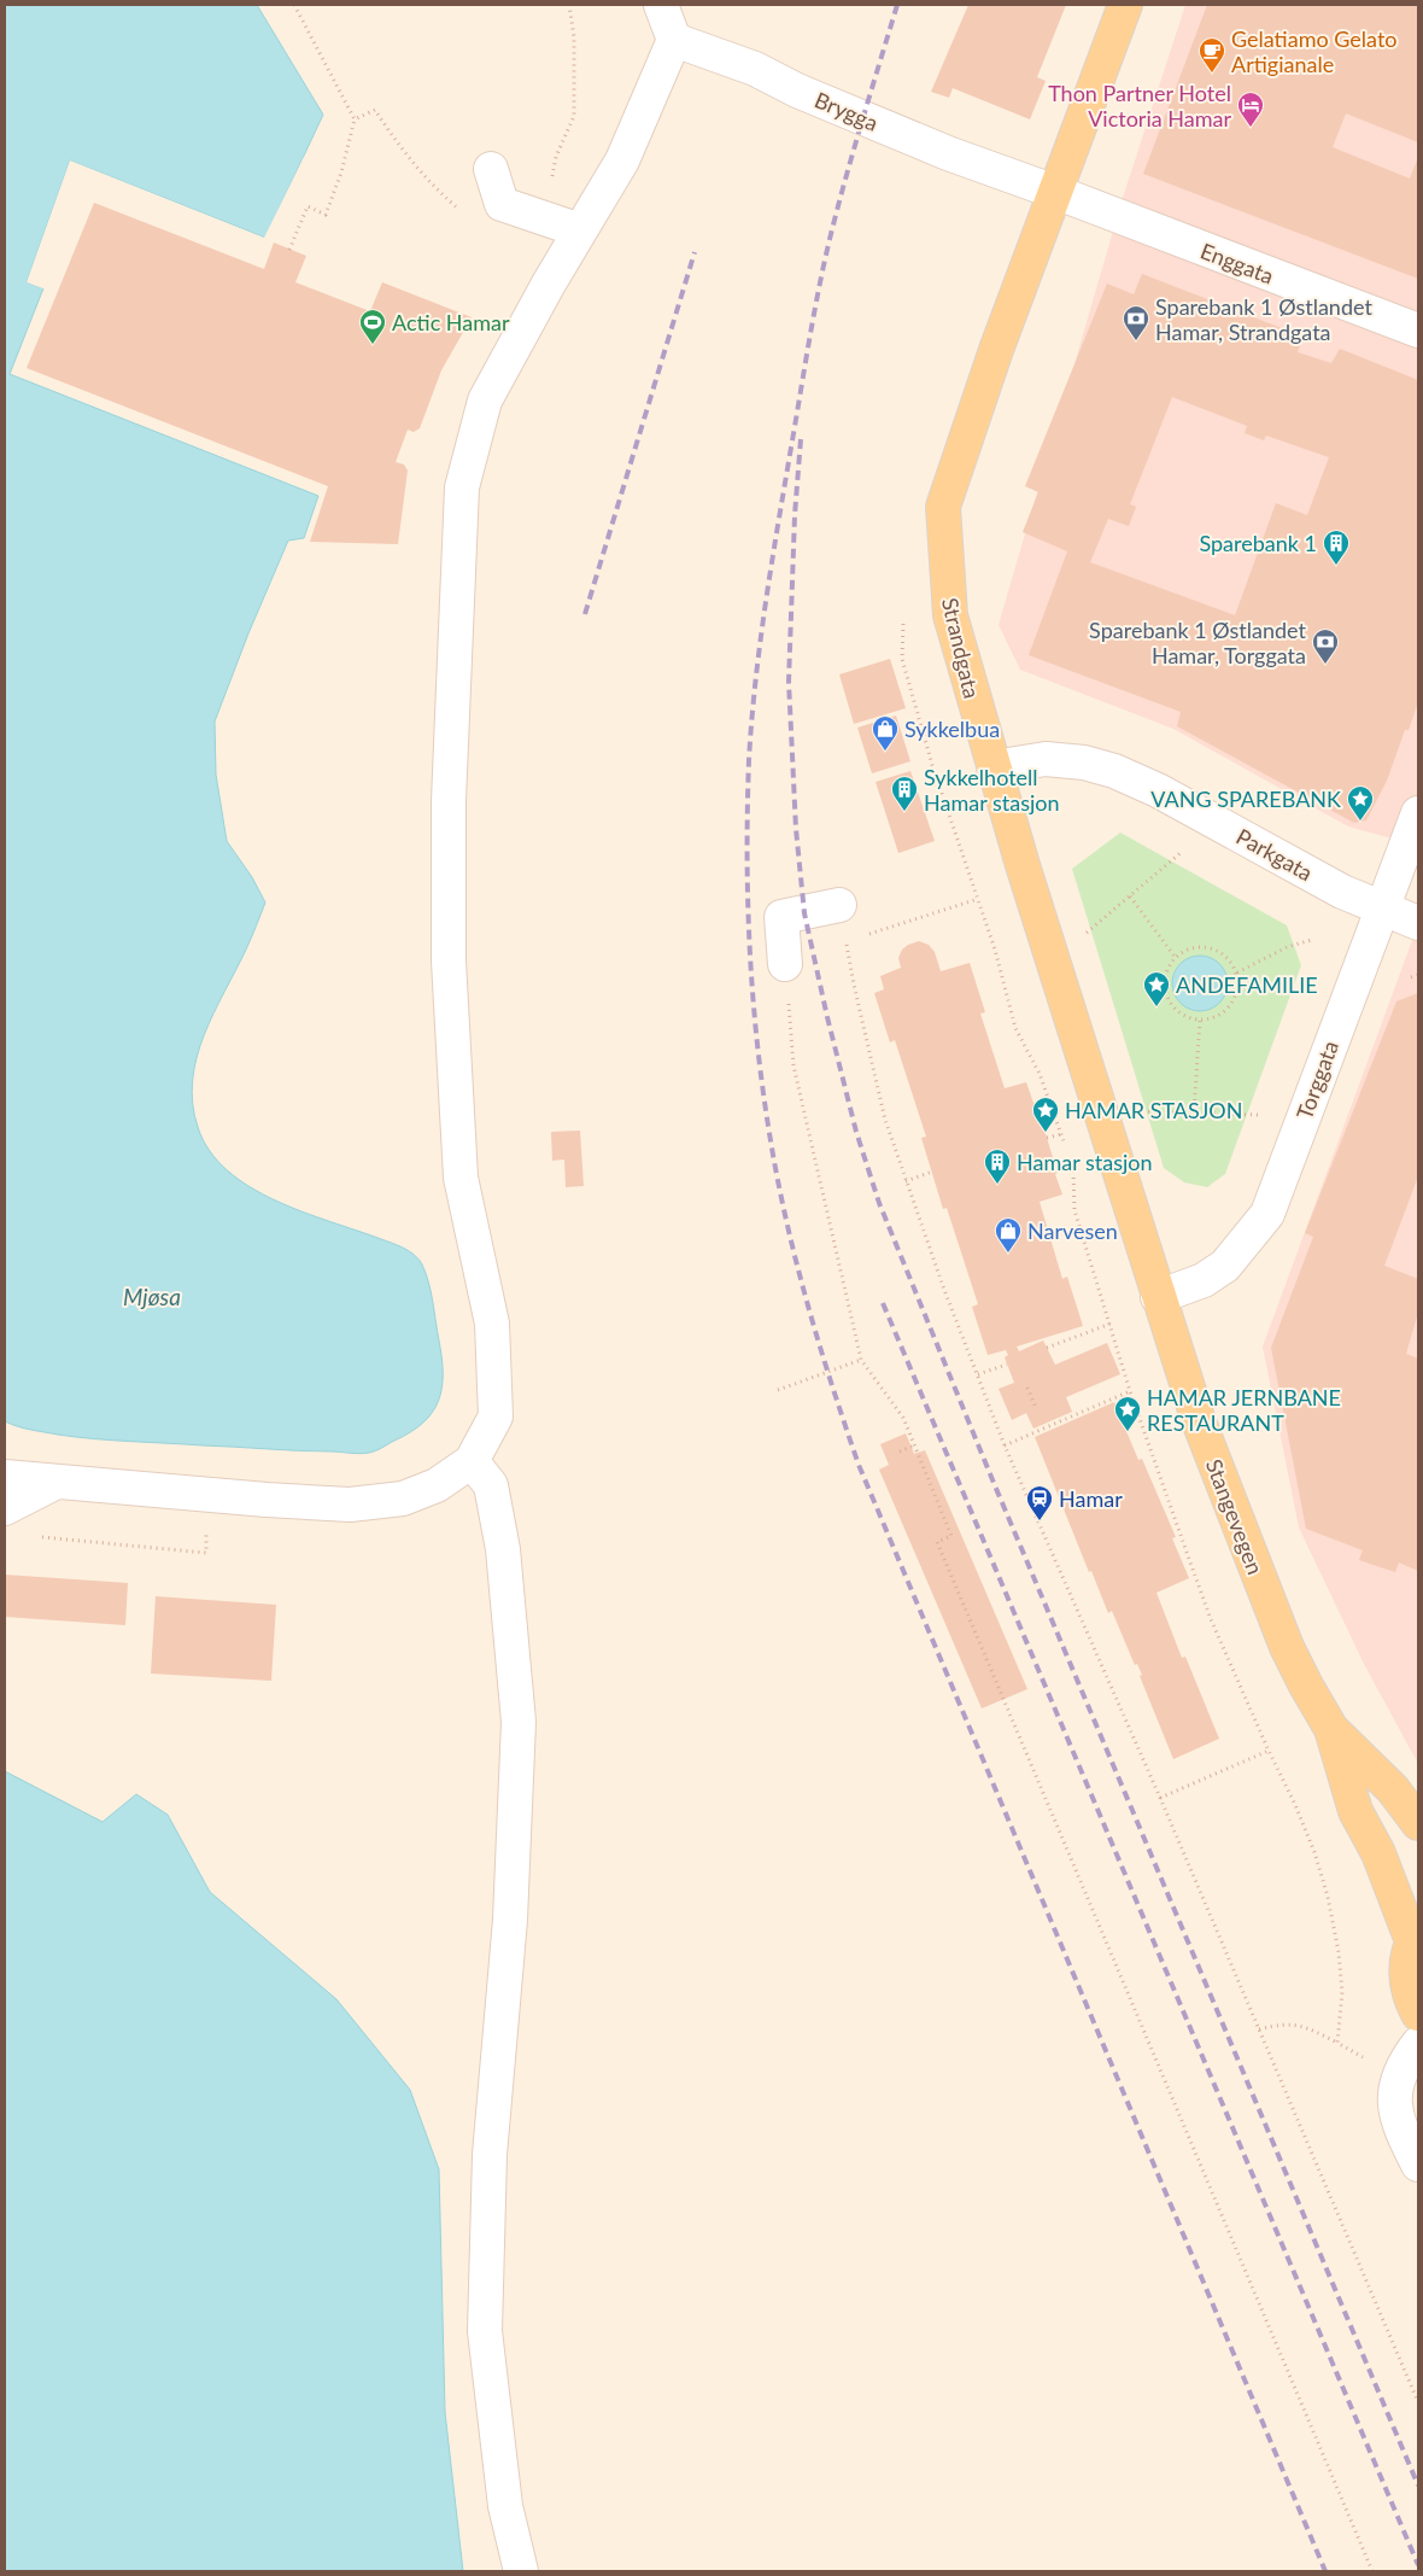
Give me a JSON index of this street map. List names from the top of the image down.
{
  "streets": {
    "main road": ["Strandgata", "Stangevegen"],
    "street": [
      "Brygga",
      "Enggata",
      "Parkgata",
      "Torggata"
    ]
  },
  "crossings": [
    ["Brygga", "Enggata"],
    ["Brygga", "Strandgata"],
    ["Enggata", "Strandgata"],
    ["Strandgata", "Parkgata"],
    ["Strandgata", "Torggata"],
    ["Strandgata", "Stangevegen"],
    ["Parkgata", "Torggata"],
    ["Torggata", "Stangevegen"]
  ],
  "water": ["Mjøsa"],
  "places": {
    "cafe": ["Gelatiamo Gelato Artigianale"],
    "hotel": ["Thon Partner Hotel Victoria Hamar"],
    "bank": ["Sparebank 1 Østlandet Hamar, Strandgata", "Sparebank 1 Østlandet Hamar, Torggata"],
    "sports": ["Actic Hamar"],
    "building": ["Sparebank 1", "Sykkelhotell Hamar stasjon", "Hamar stasjon"],
    "shop": ["Sykkelbua", "Narvesen"],
    "place": [
      "VANG SPAREBANK",
      "ANDEFAMILIE",
      "HAMAR STASJON",
      "HAMAR JERNBANE RESTAURANT"
    ],
    "station": ["Hamar"]
  }
}
